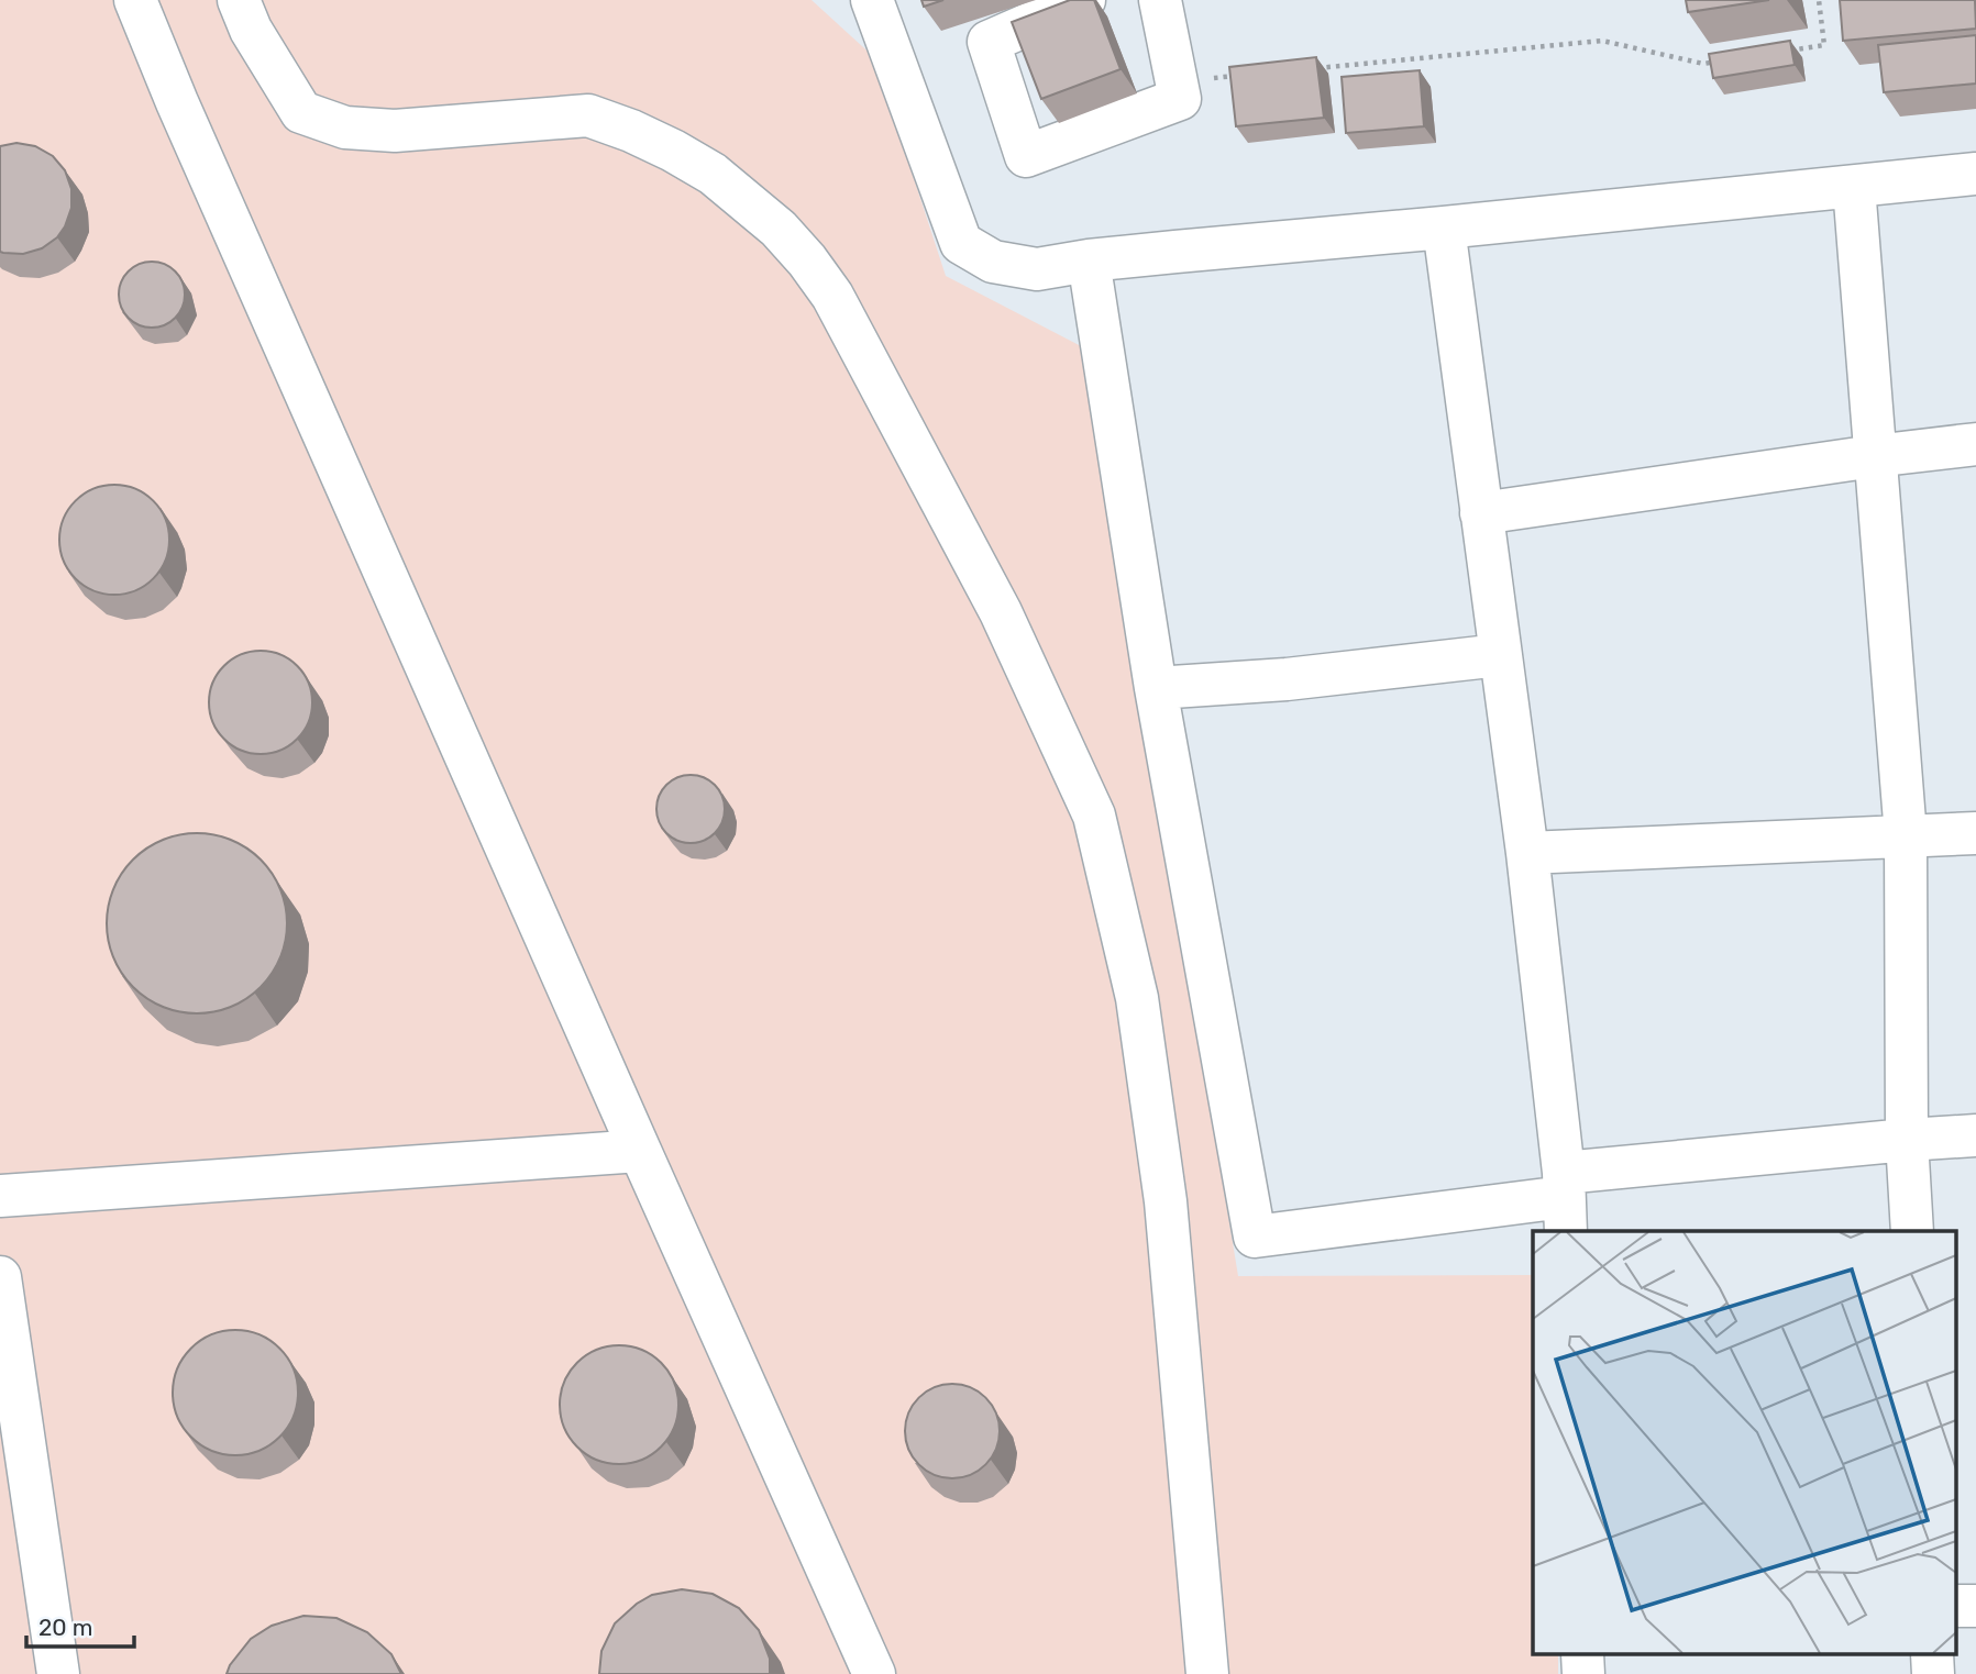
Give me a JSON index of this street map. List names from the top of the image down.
{
  "scale_bar": "20 m"
}
